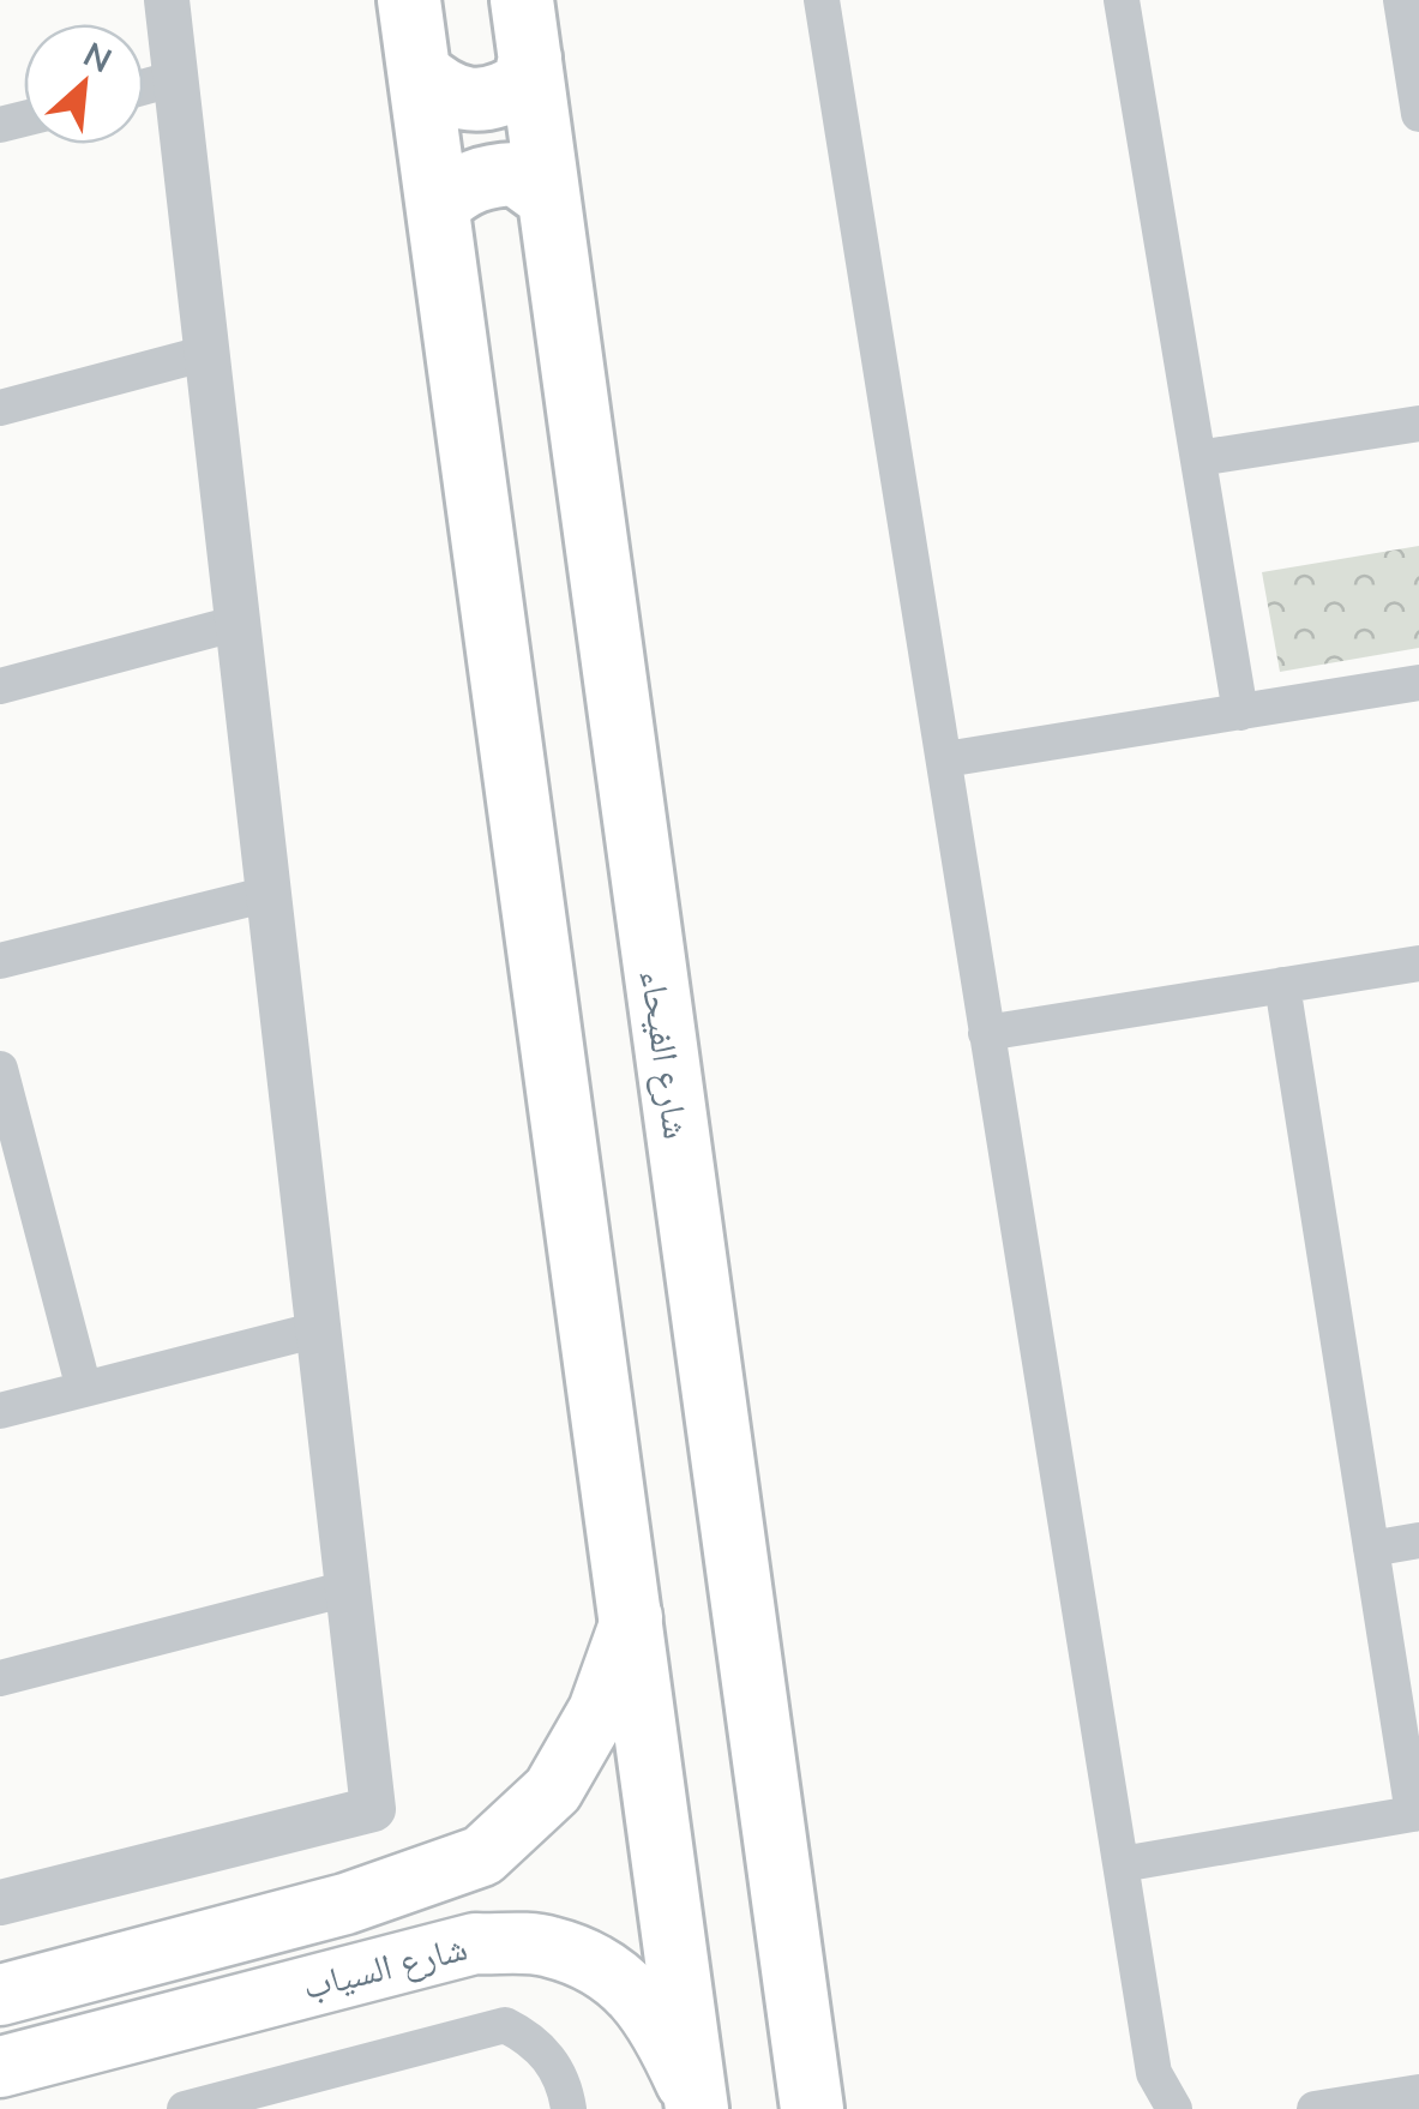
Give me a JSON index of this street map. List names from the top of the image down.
{
  "streets": {
    "highway": ["شارع الفيحاء"],
    "main road": ["شارع السياب"]
  },
  "north": "top right"
}
